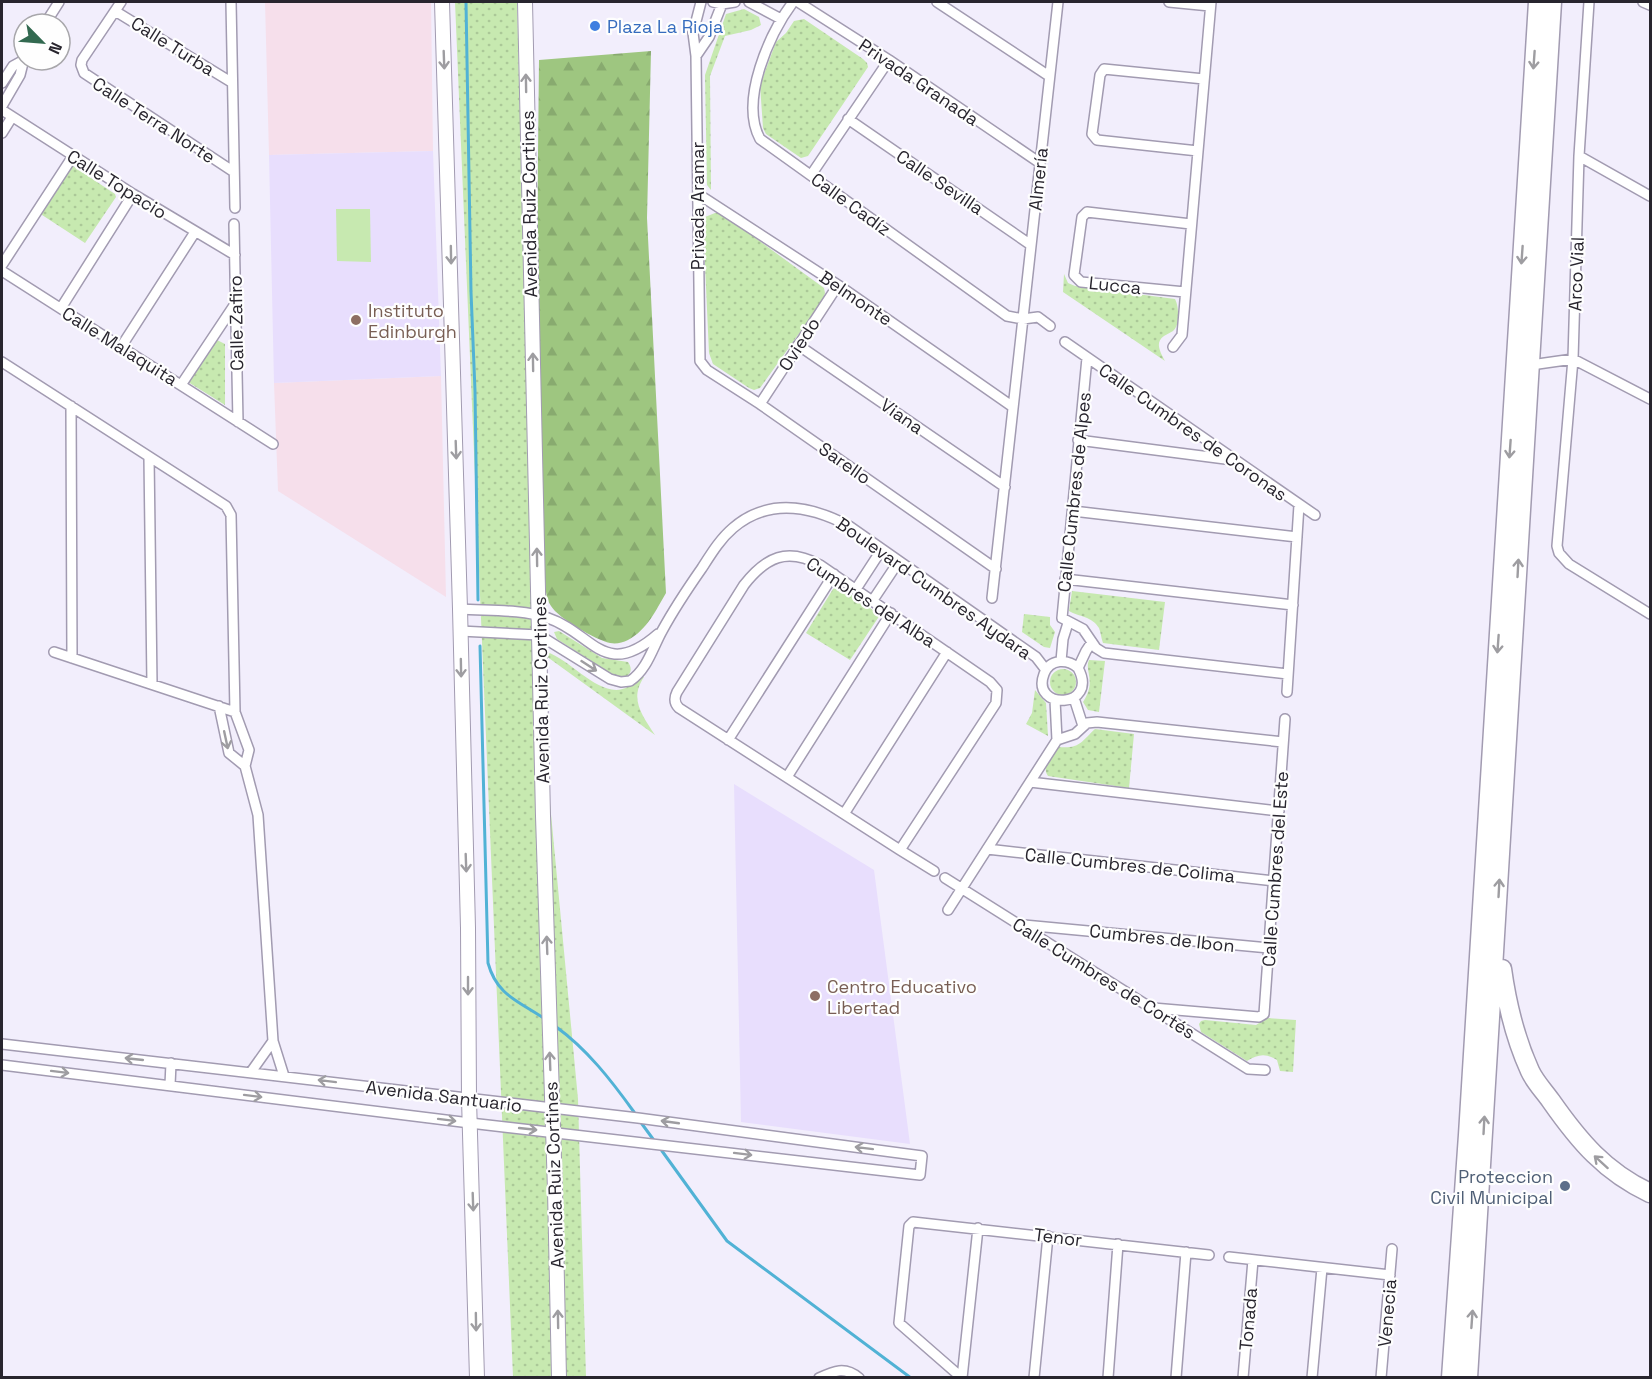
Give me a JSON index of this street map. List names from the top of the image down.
{
  "streets": {
    "main road": ["Avenida Ruiz Cortines"],
    "street": [
      "Calle Turba",
      "Privada Granada",
      "Calle Terra Norte",
      "Almería",
      "Calle Sevilla",
      "Calle Topacio",
      "Calle Cadíz",
      "Privada Aramar",
      "Arco Vial",
      "Lucca",
      "Belmonte",
      "Calle Zafiro",
      "Oviedo",
      "Calle Malaquita",
      "Viana",
      "Calle Cumbres de Coronas",
      "Sarello",
      "Calle Cumbres de Alpes",
      "Boulevard Cumbres Aydara",
      "Cumbres del Alba",
      "Calle Cumbres de Colima",
      "Calle Cumbres del Este",
      "Cumbres de Ibon",
      "Calle Cumbres de Cortés",
      "Avenida Santuario",
      "Tenor",
      "Venecia",
      "Tonada"
    ]
  },
  "crossings": [
    ["Calle Turba", "Calle Terra Norte"],
    ["Privada Granada", "Almería"],
    ["Almería", "Calle Sevilla"],
    ["Almería", "Calle Cadíz"],
    ["Calle Topacio", "Calle Zafiro"],
    ["Avenida Ruiz Cortines", "Boulevard Cumbres Aydara"],
    ["Avenida Ruiz Cortines", "Avenida Santuario"],
    ["Privada Aramar", "Belmonte"],
    ["Privada Aramar", "Sarello"],
    ["Belmonte", "Oviedo"],
    ["Calle Zafiro", "Calle Malaquita"],
    ["Oviedo", "Viana"],
    ["Oviedo", "Sarello"],
    ["Calle Cumbres de Coronas", "Calle Cumbres de Alpes"],
    ["Calle Cumbres de Colima", "Calle Cumbres del Este"],
    ["Calle Cumbres del Este", "Cumbres de Ibon"],
    ["Calle Cumbres del Este", "Calle Cumbres de Cortés"],
    ["Cumbres de Ibon", "Calle Cumbres de Cortés"]
  ],
  "places": [
    "Plaza La Rioja",
    "Instituto Edinburgh",
    "Centro Educativo Libertad",
    "Proteccion Civil Municipal"
  ],
  "north": "bottom right"
}
